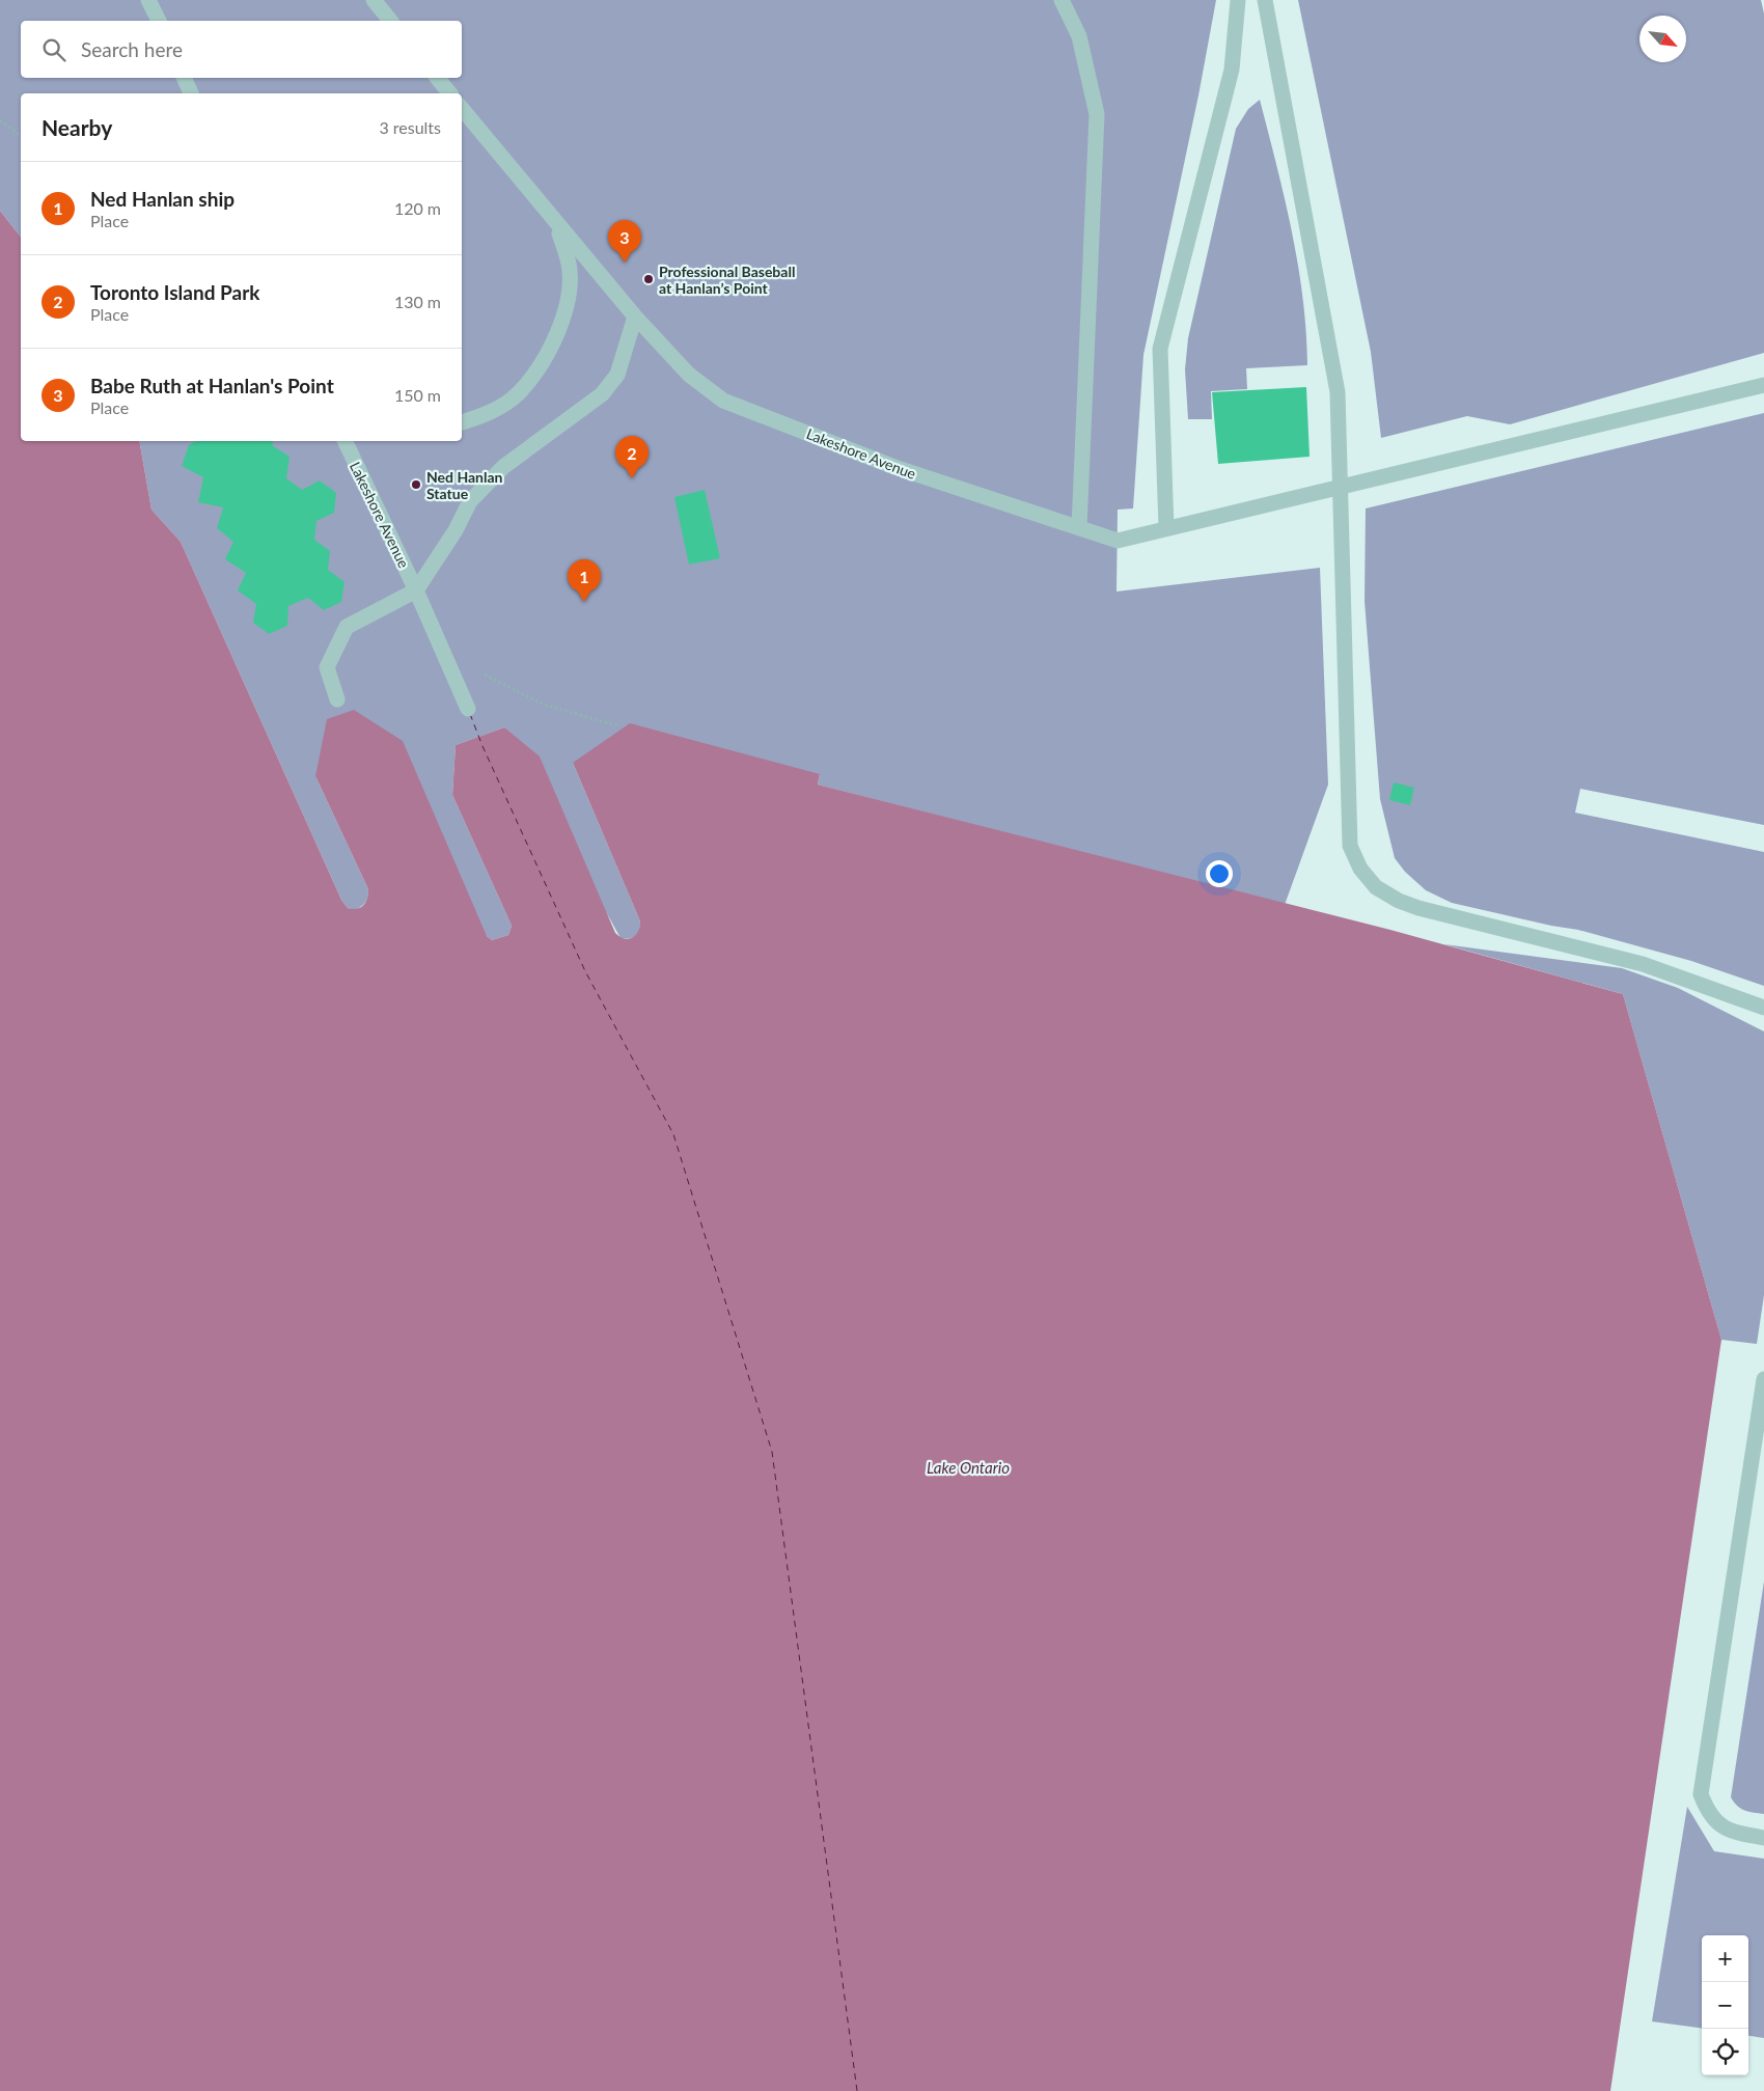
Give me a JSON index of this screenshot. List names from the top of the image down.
{
  "streets": {
    "lane": ["Lakeshore Avenue"]
  },
  "water": ["Lake Ontario"],
  "places": ["Professional Baseball at Hanlan’s Point", "Ned Hanlan Statue"],
  "north": "bottom right",
  "page": {
    "search": "Search here",
    "heading": ["Nearby", "3 results"],
    "list": [
      {
        "mark": "1",
        "name": "Ned Hanlan ship",
        "note": "Place",
        "value": "120 m"
      },
      {
        "mark": "2",
        "name": "Toronto Island Park",
        "note": "Place",
        "value": "130 m"
      },
      {
        "mark": "3",
        "name": "Babe Ruth at Hanlan's Point",
        "note": "Place",
        "value": "150 m"
      }
    ],
    "pins": ["3", "2", "1"],
    "map_buttons": ["+", "−"]
  }
}
